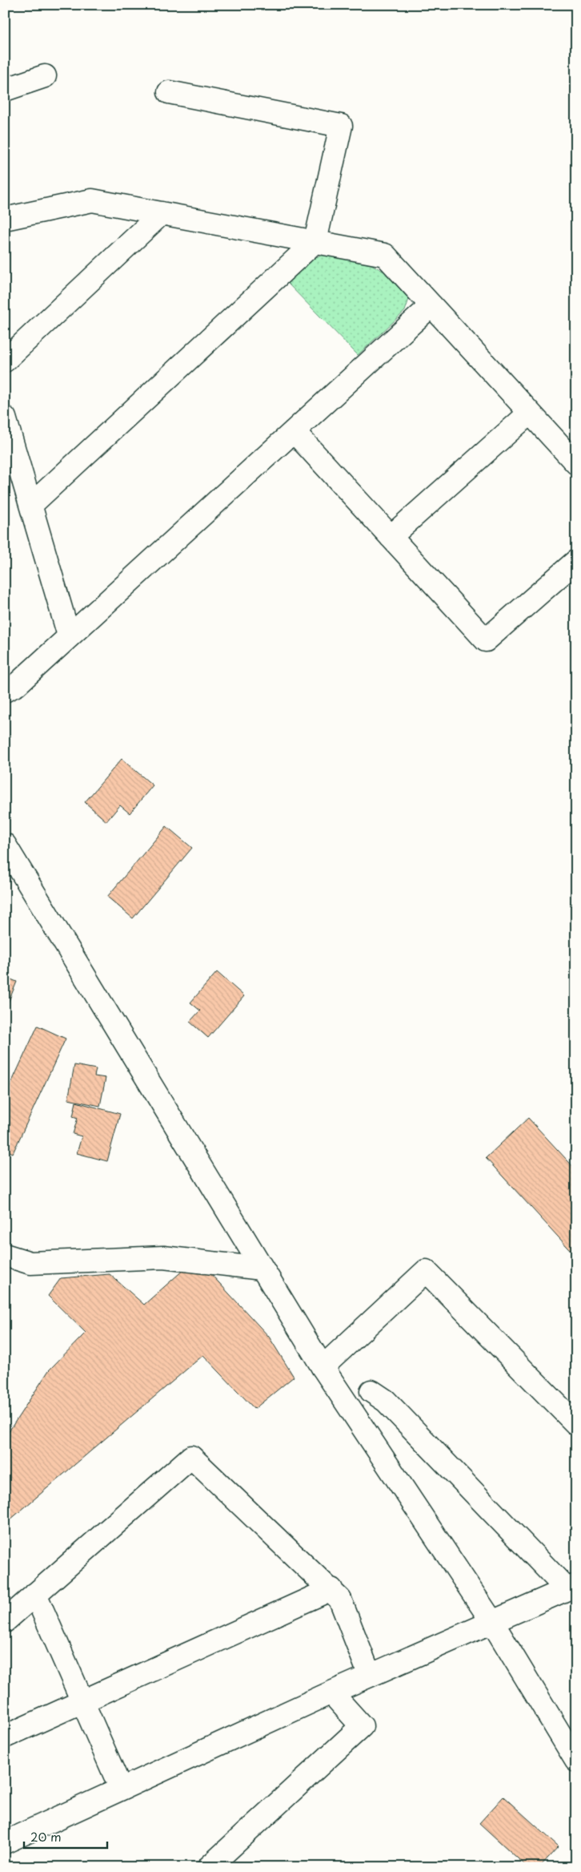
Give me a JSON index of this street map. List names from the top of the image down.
{
  "scale_bar": "20 m"
}
